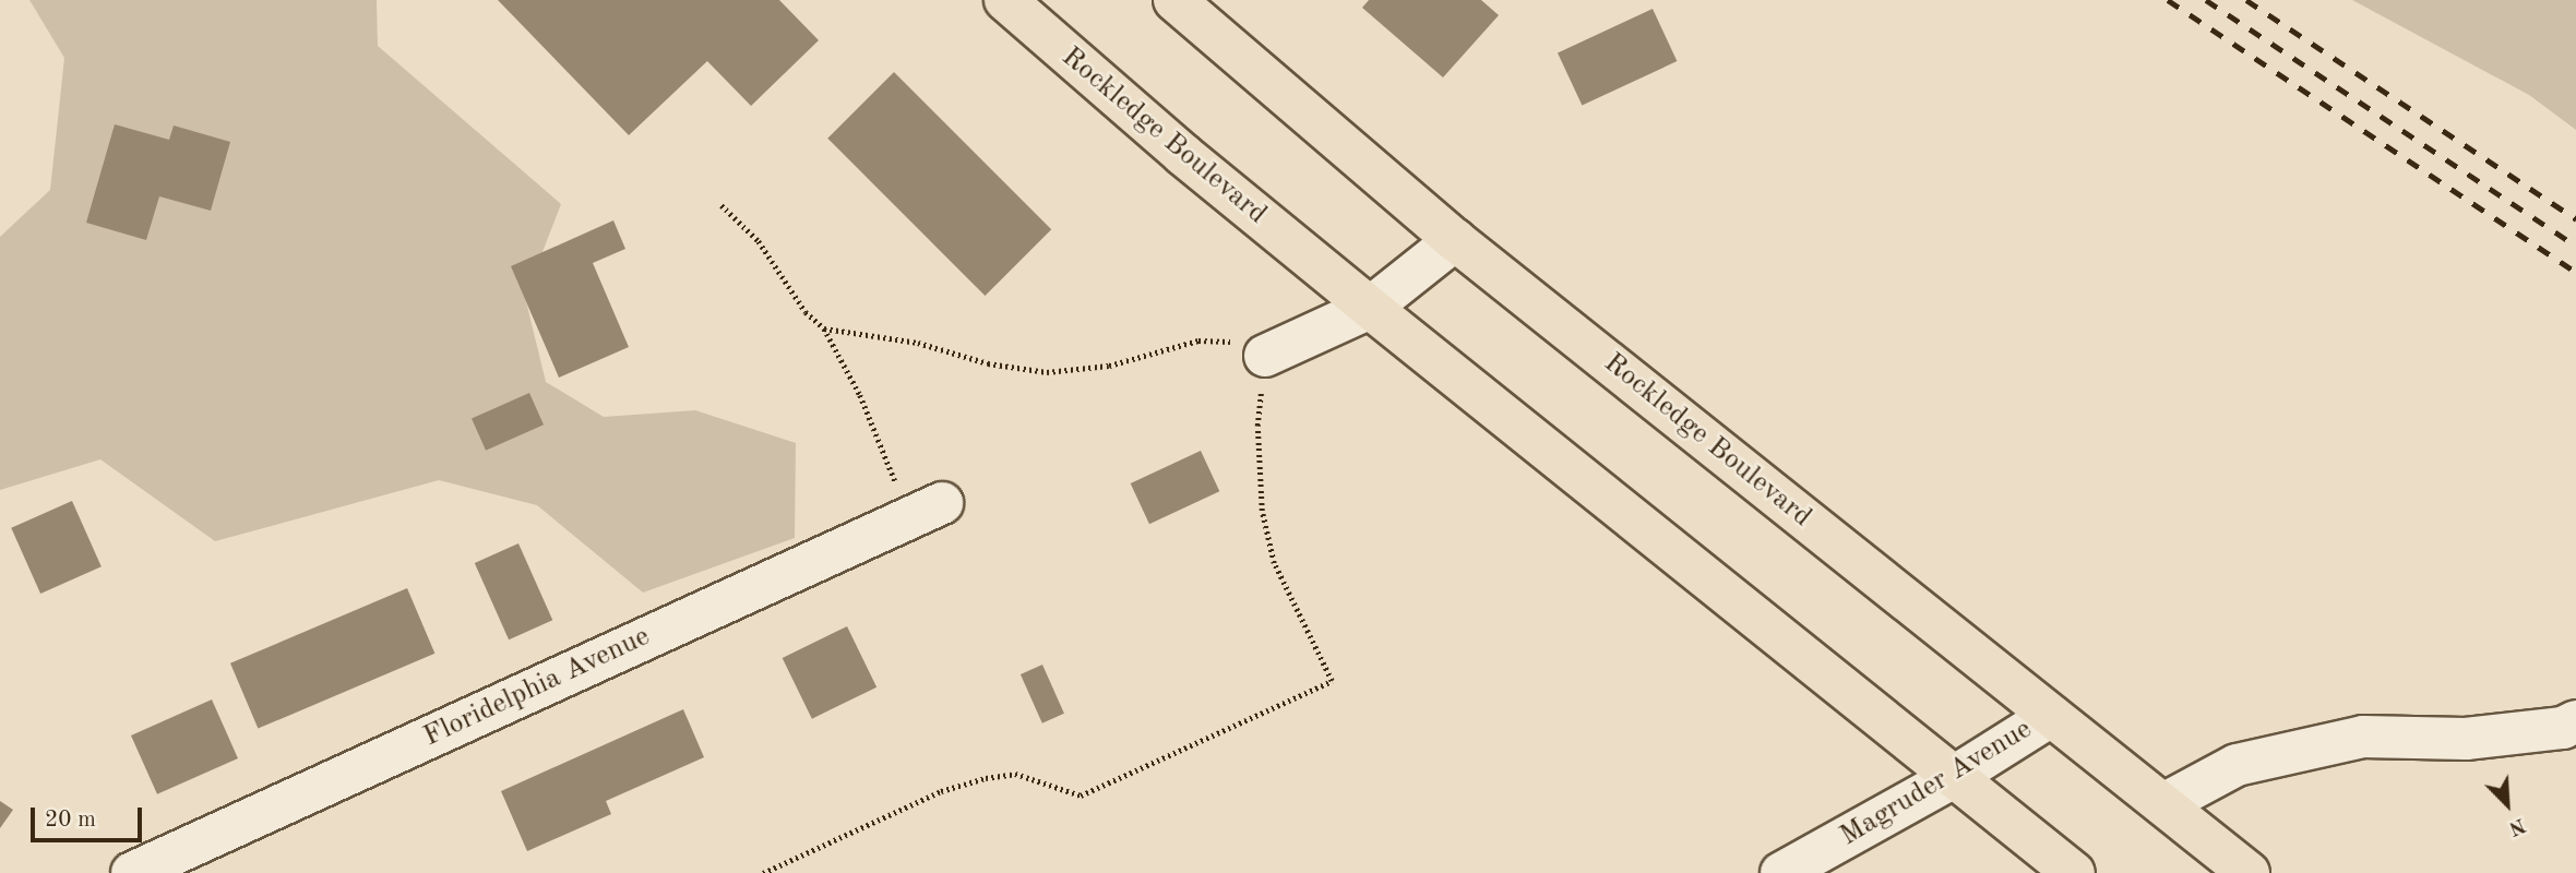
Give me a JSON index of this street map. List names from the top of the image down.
{
  "streets": {
    "main road": ["Rockledge Boulevard"],
    "street": ["Floridelphia Avenue", "Magruder Avenue"]
  },
  "crossings": [
    ["Rockledge Boulevard", "Magruder Avenue"]
  ],
  "scale_bar": "20 m",
  "north": "bottom right"
}
